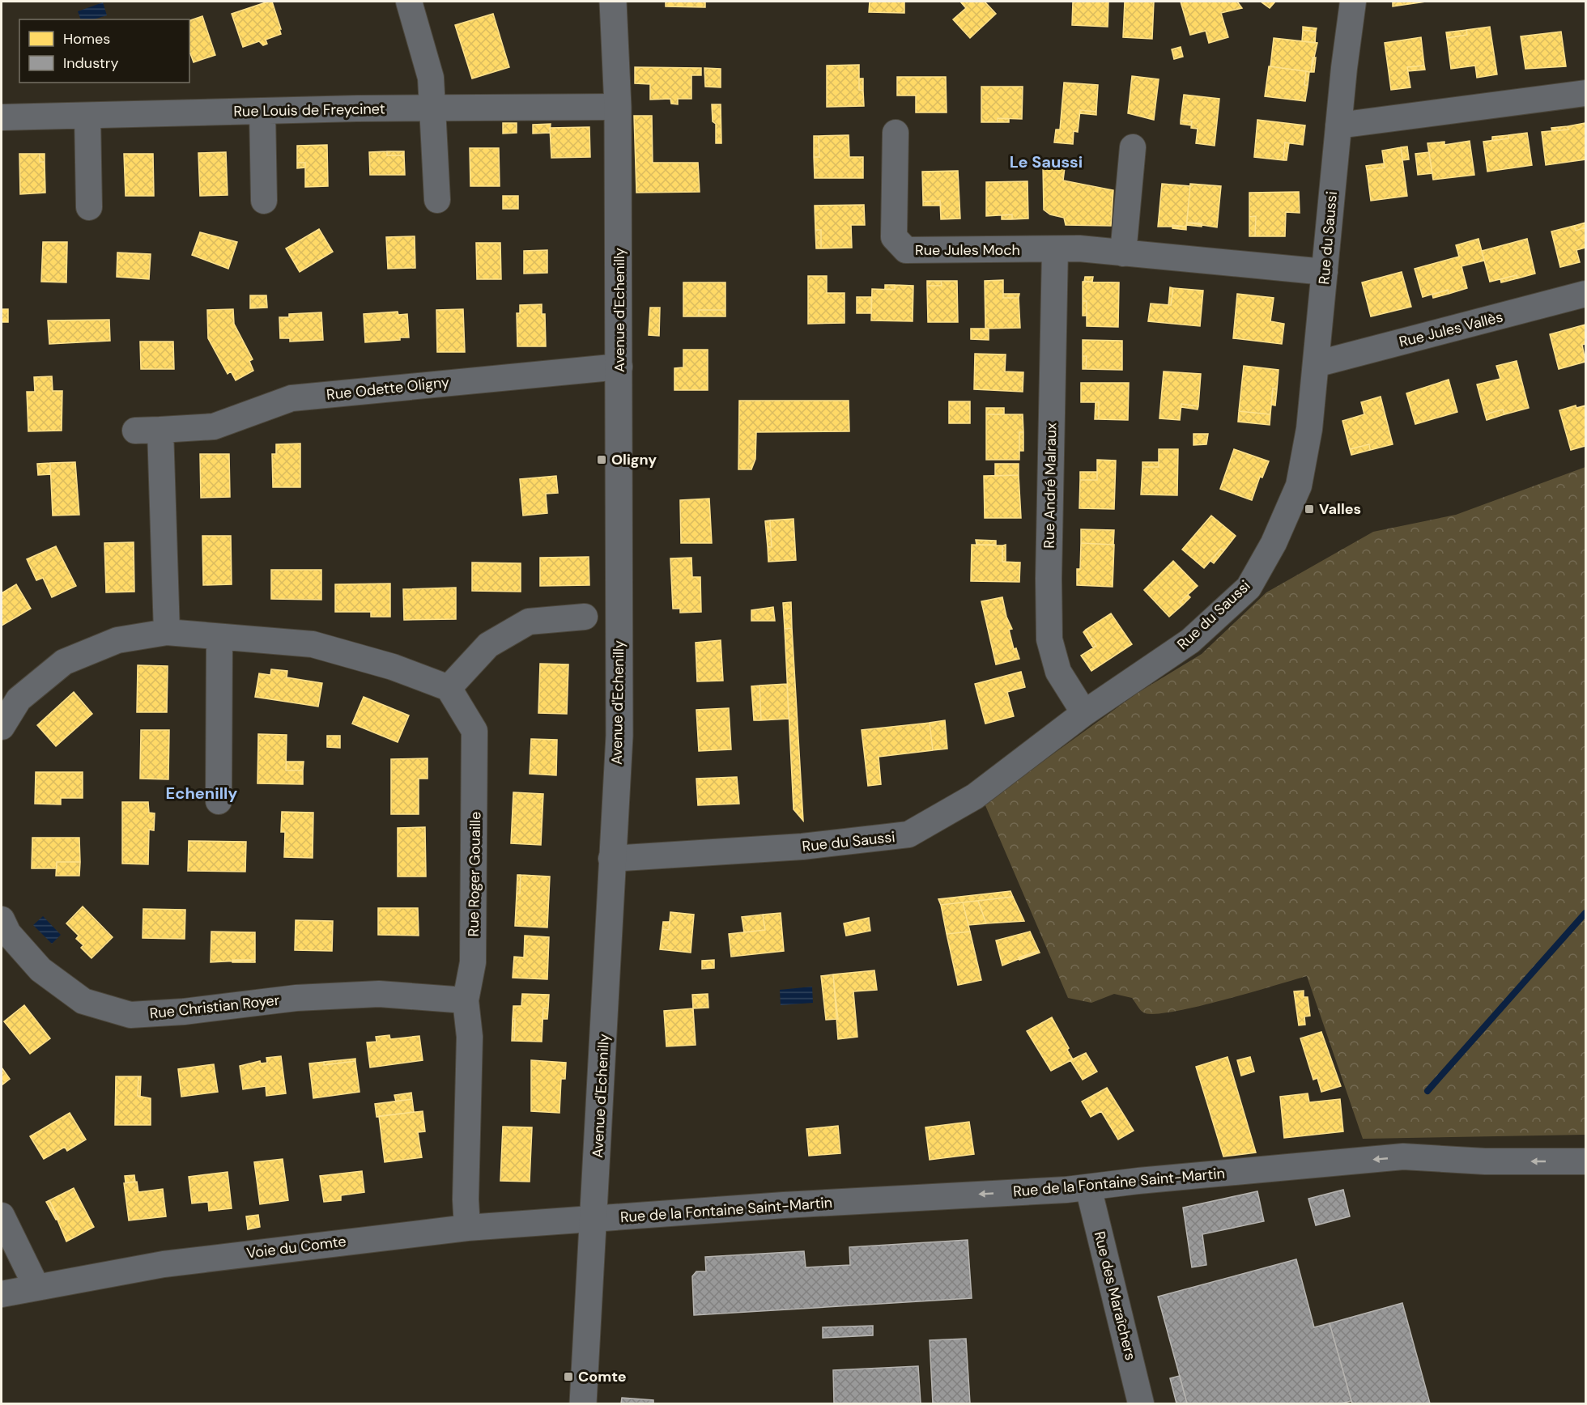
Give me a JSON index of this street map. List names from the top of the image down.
{
  "streets": {
    "street": [
      "Rue Louis de Freycinet",
      "Rue du Saussi",
      "Rue Jules Moch",
      "Avenue d'Echenilly",
      "Rue Jules Vallès",
      "Rue Odette Oligny",
      "Rue André Malraux",
      "Rue Roger Gouaille",
      "Rue Christian Royer",
      "Rue de la Fontaine Saint-Martin",
      "Voie du Comte",
      "Rue des Maraîchers"
    ]
  },
  "crossings": [
    ["Rue Louis de Freycinet", "Avenue d'Echenilly"],
    ["Rue du Saussi", "Rue Jules Moch"],
    ["Rue du Saussi", "Avenue d'Echenilly"],
    ["Rue du Saussi", "Rue Jules Vallès"],
    ["Rue du Saussi", "Rue André Malraux"],
    ["Rue Jules Moch", "Rue André Malraux"],
    ["Avenue d'Echenilly", "Rue Odette Oligny"],
    ["Avenue d'Echenilly", "Rue de la Fontaine Saint-Martin"],
    ["Avenue d'Echenilly", "Voie du Comte"],
    ["Rue Roger Gouaille", "Rue Christian Royer"],
    ["Rue Roger Gouaille", "Voie du Comte"],
    ["Rue de la Fontaine Saint-Martin", "Voie du Comte"],
    ["Rue de la Fontaine Saint-Martin", "Rue des Maraîchers"]
  ],
  "one_way": ["Rue de la Fontaine Saint-Martin"],
  "districts": ["Le Saussi", "Echenilly"],
  "places": {
    "transit": ["Oligny", "Valles", "Comte"]
  },
  "legend": ["Homes", "Industry"]
}
